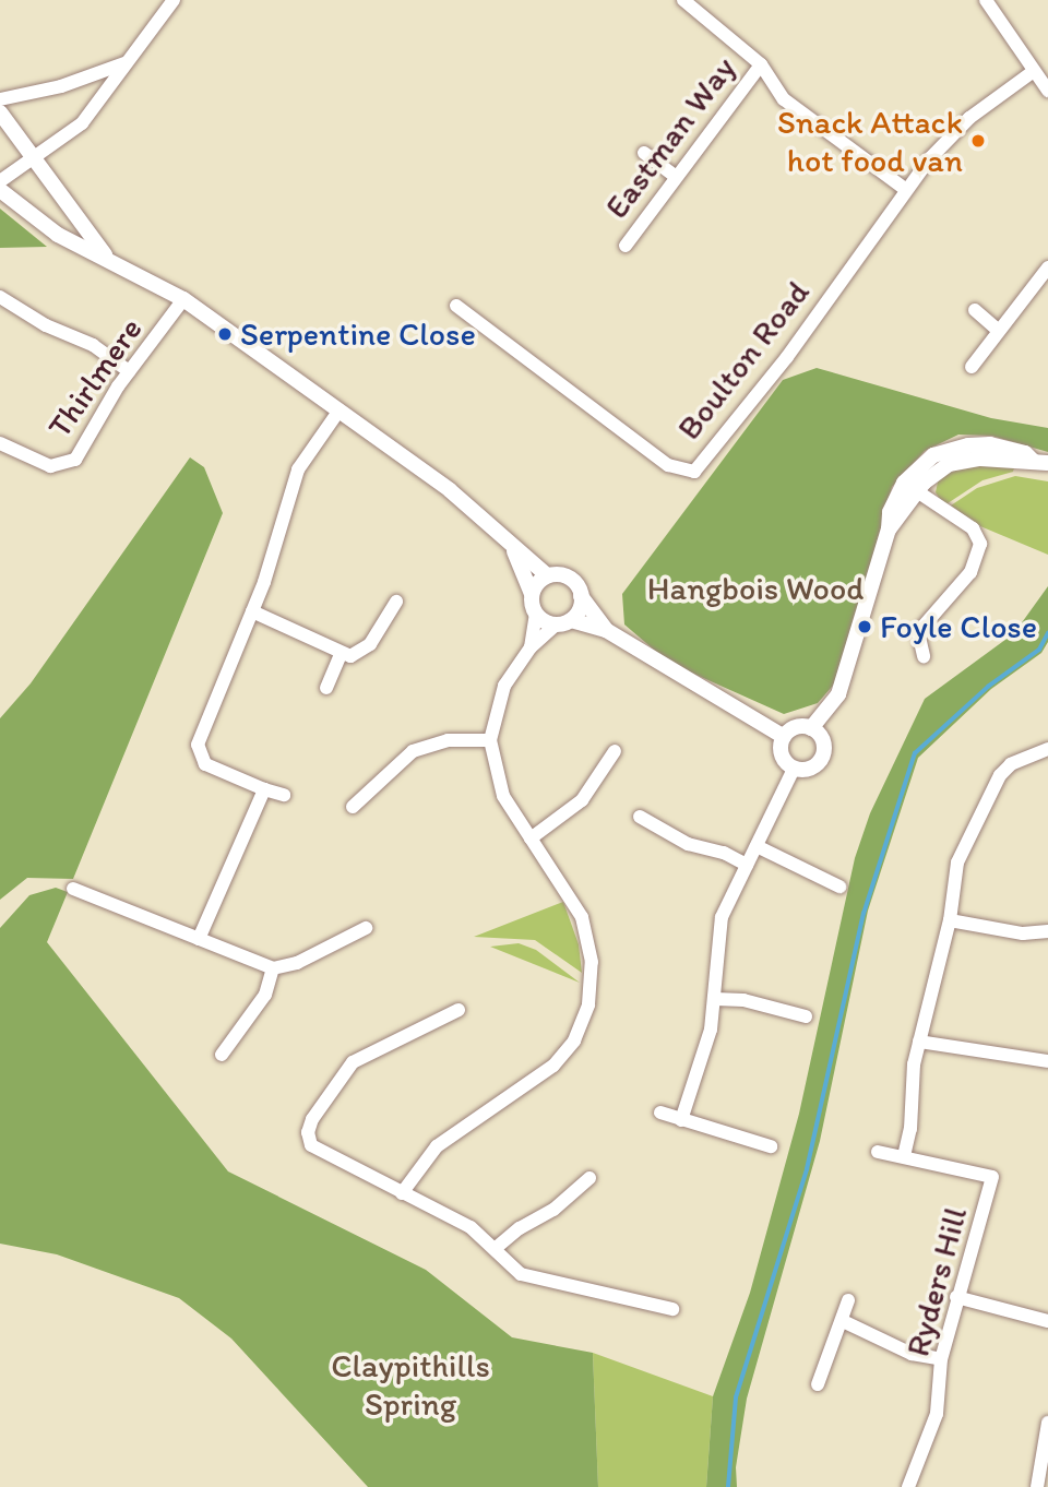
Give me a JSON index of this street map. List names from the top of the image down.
{
  "streets": {
    "street": [
      "Eastman Way",
      "Boulton Road",
      "Thirlmere",
      "Ryders Hill"
    ]
  },
  "crossings": [
    ["Eastman Way", "Boulton Road"]
  ],
  "parks": ["Hangbois Wood", "Claypithills Spring"],
  "places": ["Snack Attack hot food van", "Serpentine Close", "Foyle Close"]
}
